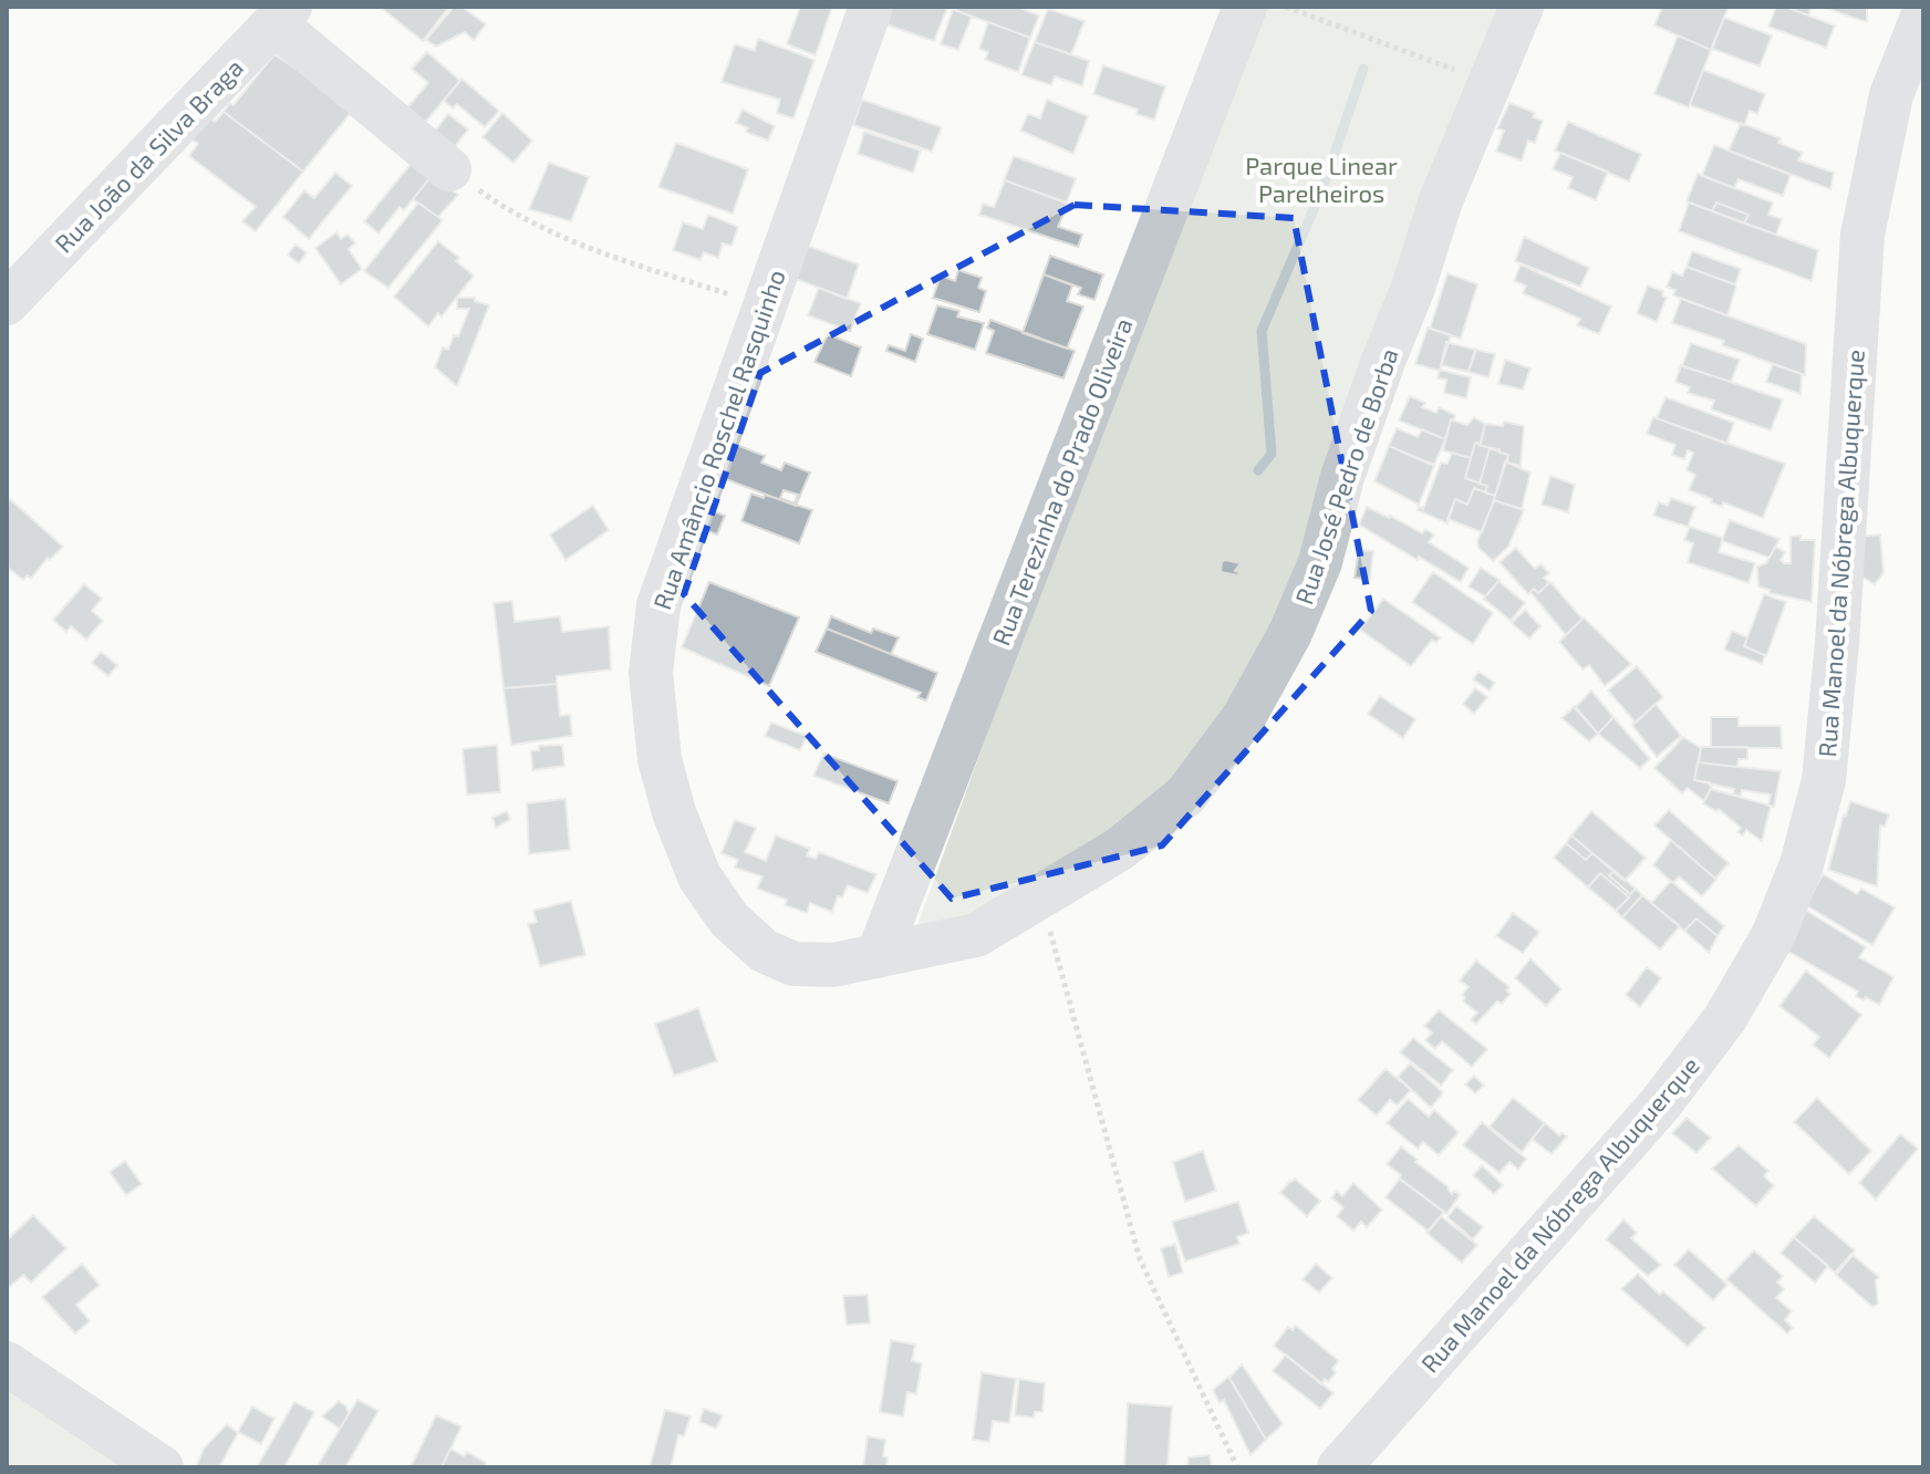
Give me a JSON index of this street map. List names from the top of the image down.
{
  "streets": {
    "street": [
      "Rua João da Silva Braga",
      "Rua Amâncio Roschel Rasquinho",
      "Rua José Pedro de Borba",
      "Rua Terezinha do Prado Oliveira",
      "Rua Manoel da Nóbrega Albuquerque"
    ]
  },
  "crossings": [
    ["Rua Amâncio Roschel Rasquinho", "Rua José Pedro de Borba"],
    ["Rua Amâncio Roschel Rasquinho", "Rua Terezinha do Prado Oliveira"],
    ["Rua José Pedro de Borba", "Rua Terezinha do Prado Oliveira"]
  ],
  "parks": ["Parque Linear Parelheiros"]
}
